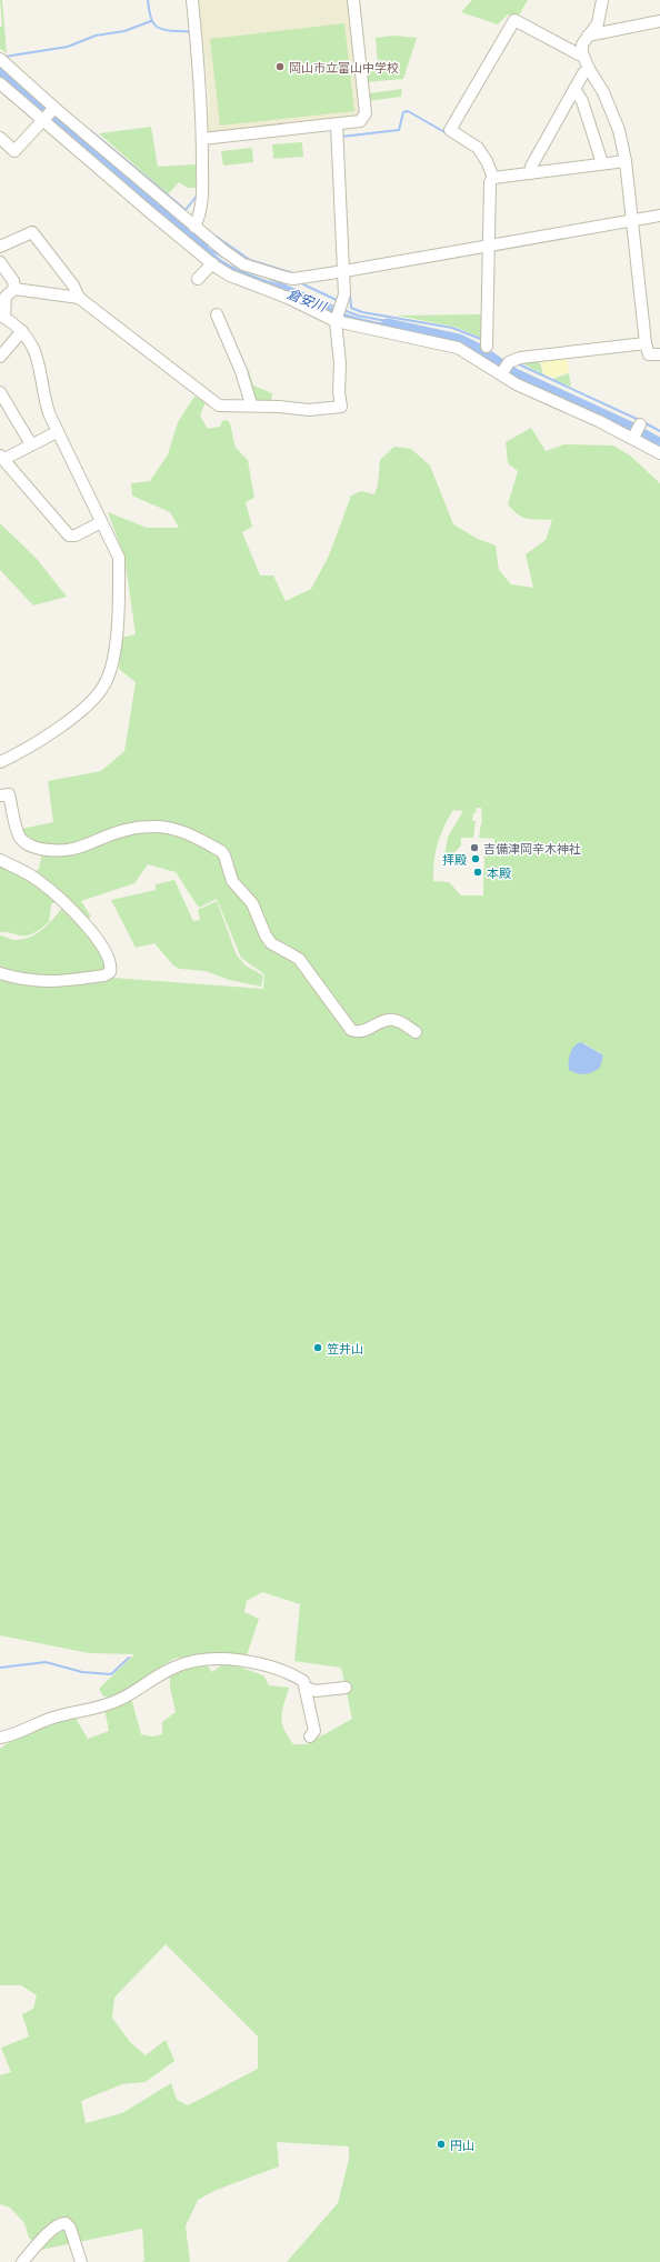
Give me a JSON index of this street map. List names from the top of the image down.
{
  "water": ["倉安川"],
  "places": [
    "岡山市立富山中学校",
    "吉備津岡辛木神社",
    "拝殿",
    "本殿",
    "笠井山",
    "円山"
  ]
}
